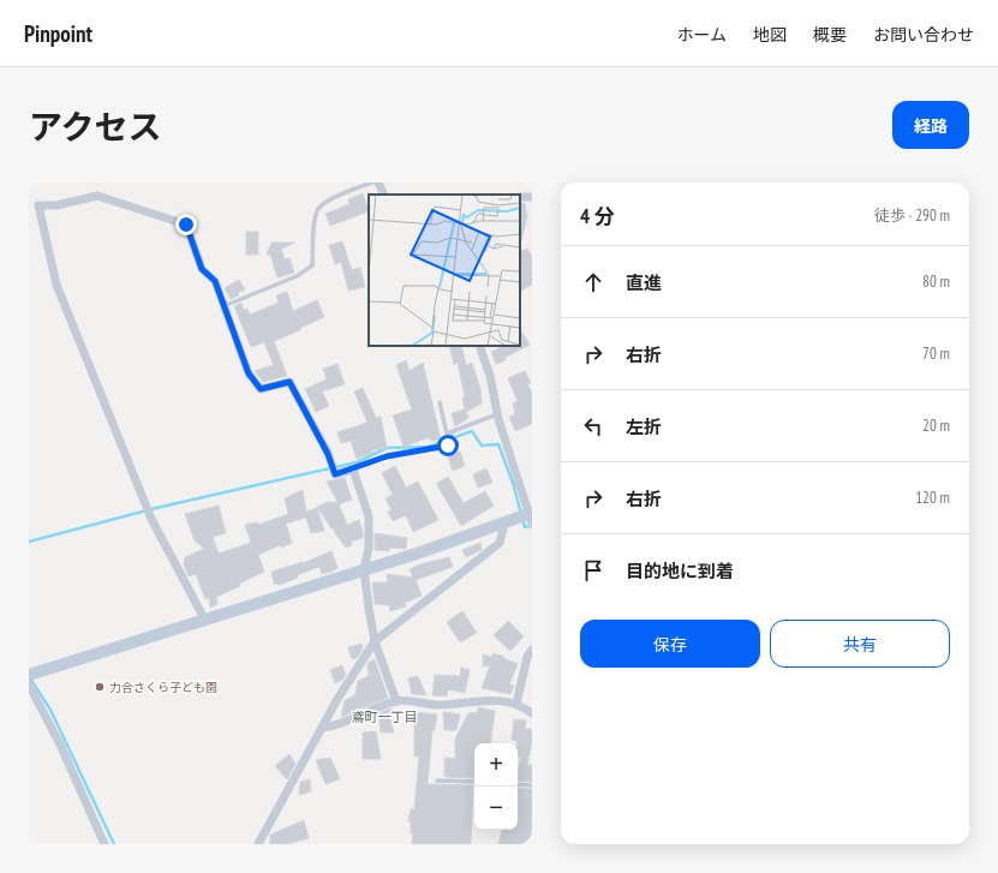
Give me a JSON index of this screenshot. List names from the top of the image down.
{
  "districts": ["鳶町一丁目"],
  "places": ["力合さくら子ども園"],
  "page": {
    "header": "Pinpoint",
    "nav": [
      "ホーム",
      "地図",
      "概要",
      "お問い合わせ"
    ],
    "title": "アクセス",
    "buttons": [
      "経路",
      ["保存", "共有"]
    ],
    "heading": ["4 分", "徒歩 · 290 m"],
    "list": [
      ["直進", "80 m"],
      ["右折", "70 m"],
      ["左折", "20 m"],
      ["右折", "120 m"],
      "目的地に到着"
    ],
    "map_buttons": ["+", "−"]
  }
}
